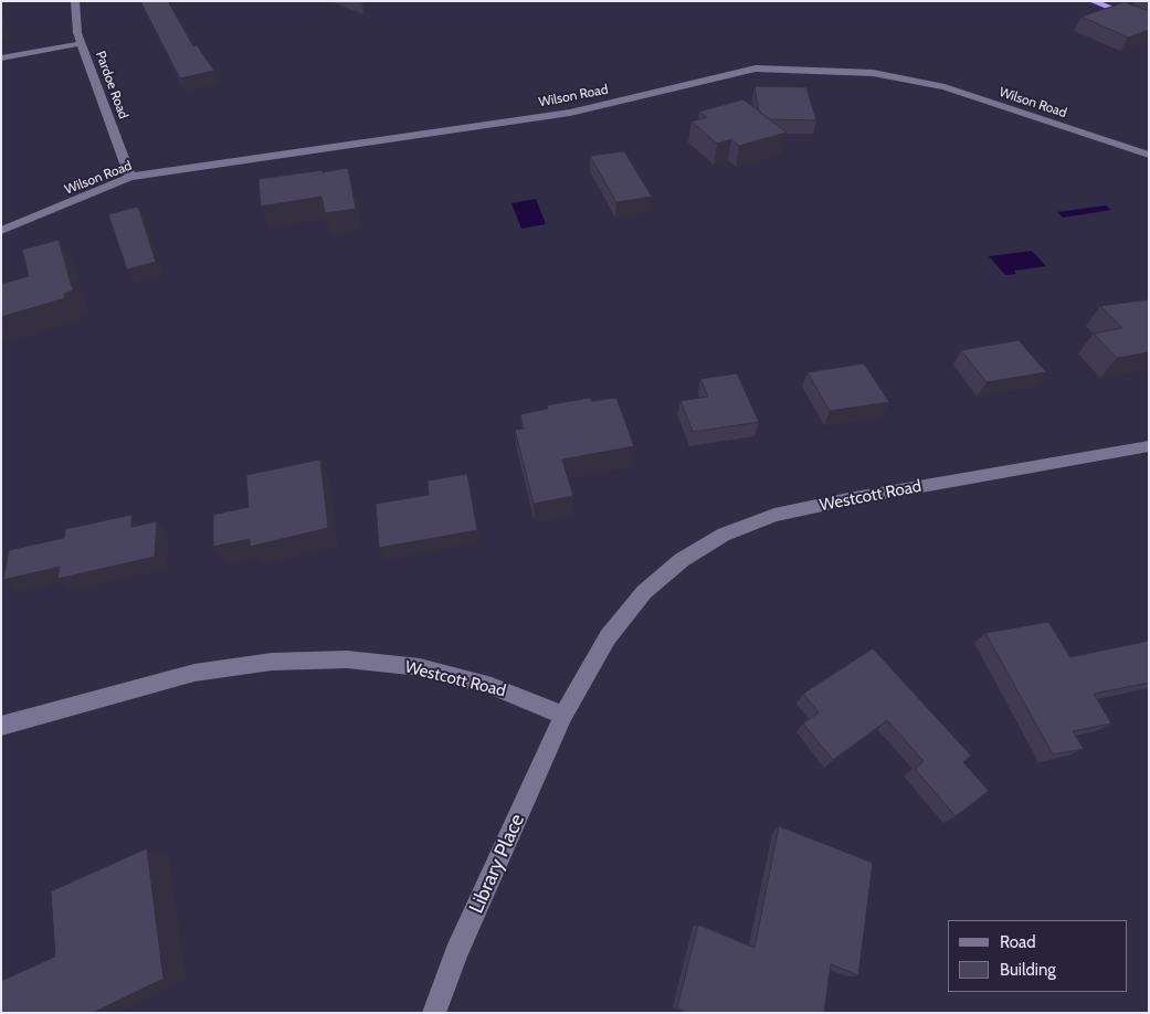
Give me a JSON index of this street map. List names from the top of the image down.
{
  "streets": {
    "street": [
      "Pardoe Road",
      "Wilson Road",
      "Westcott Road",
      "Library Place"
    ]
  },
  "crossings": [
    ["Pardoe Road", "Wilson Road"],
    ["Westcott Road", "Library Place"]
  ],
  "legend": ["Road", "Building"]
}
